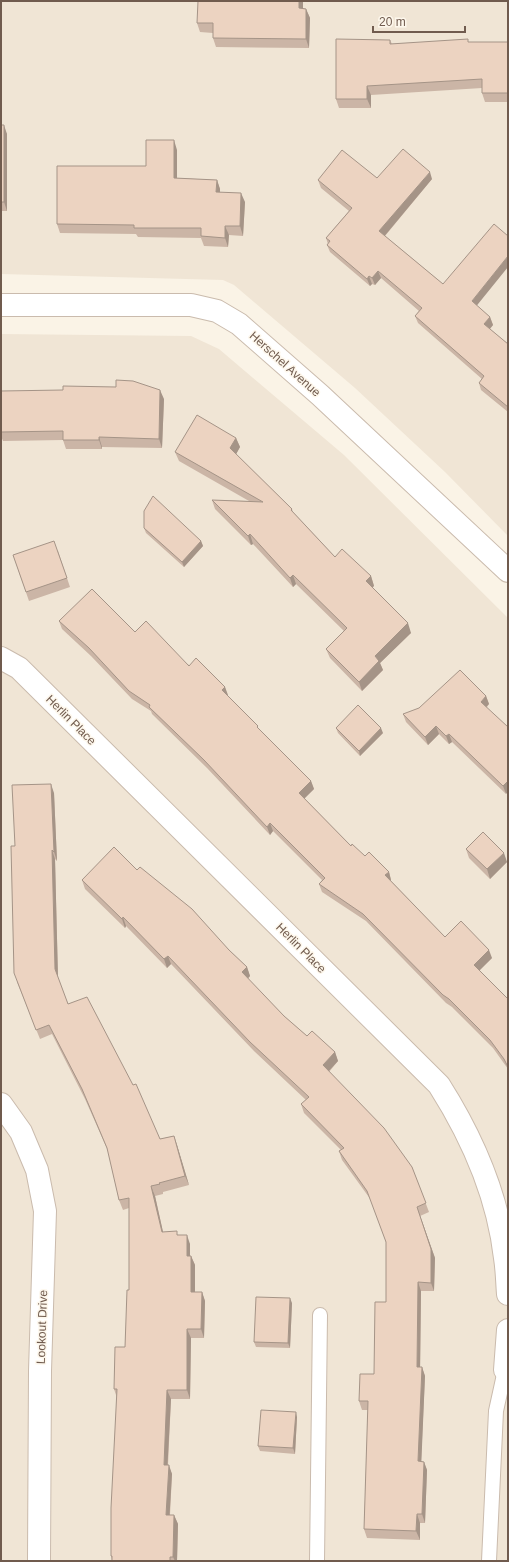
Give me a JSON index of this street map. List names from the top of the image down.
{
  "streets": {
    "street": ["Herschel Avenue", "Herlin Place", "Lookout Drive"]
  },
  "scale_bar": "20 m"
}
